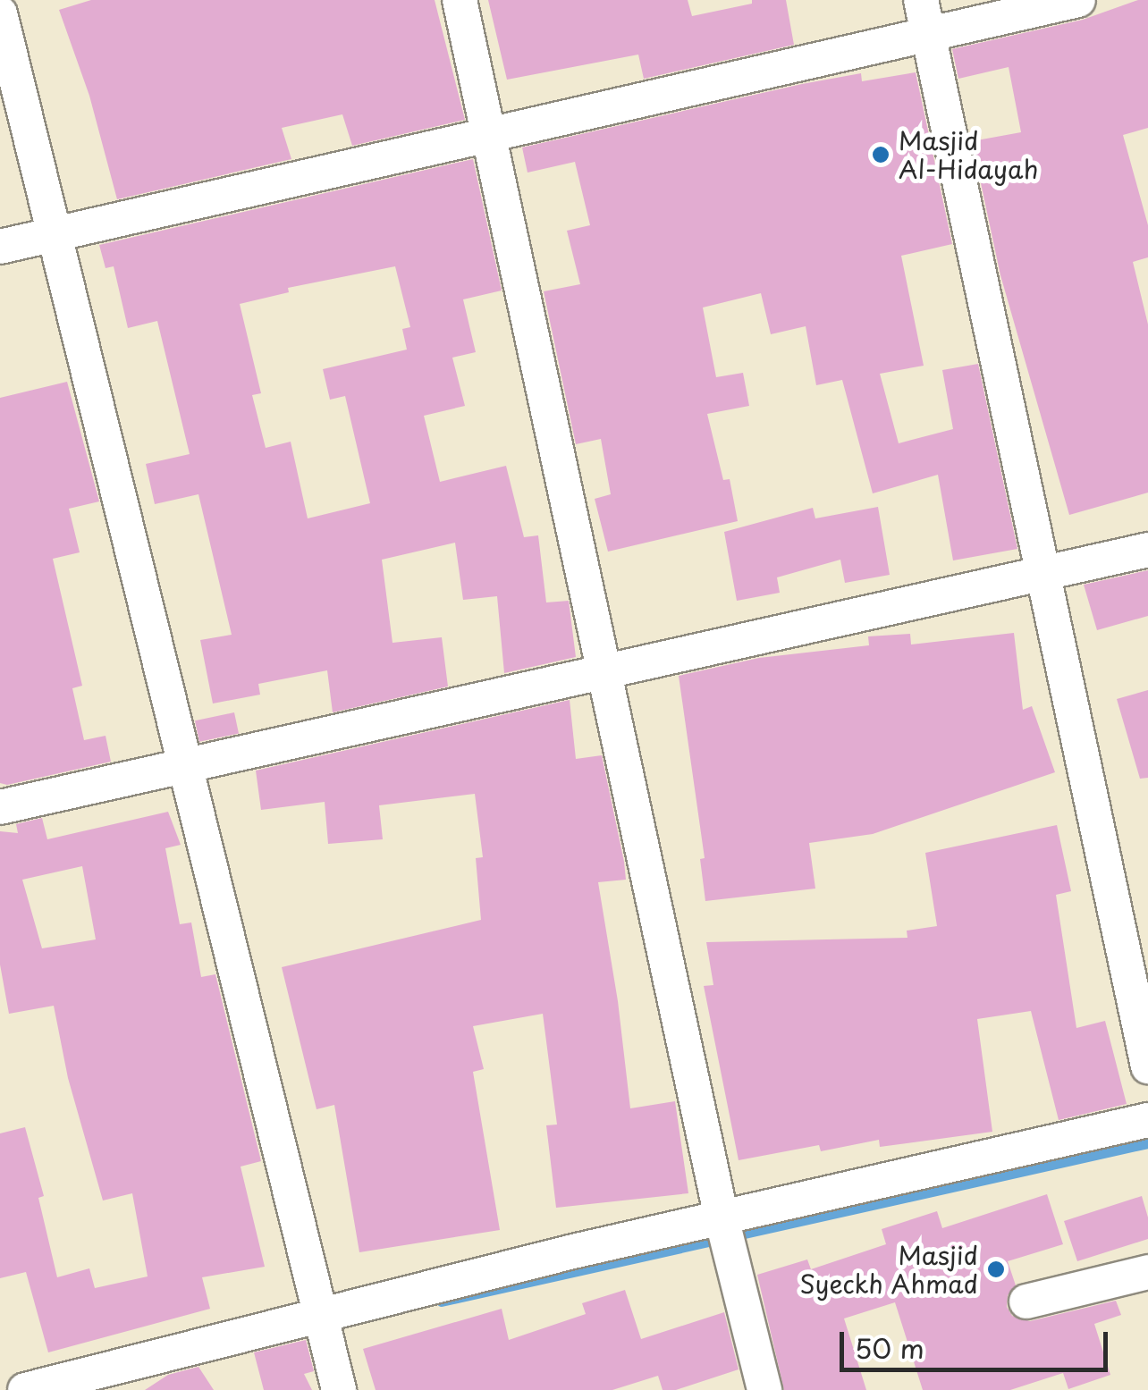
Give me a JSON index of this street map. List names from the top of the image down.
{
  "places": ["Masjid Al-Hidayah", "Masjid Syeckh Ahmad"],
  "scale_bar": "50 m"
}
